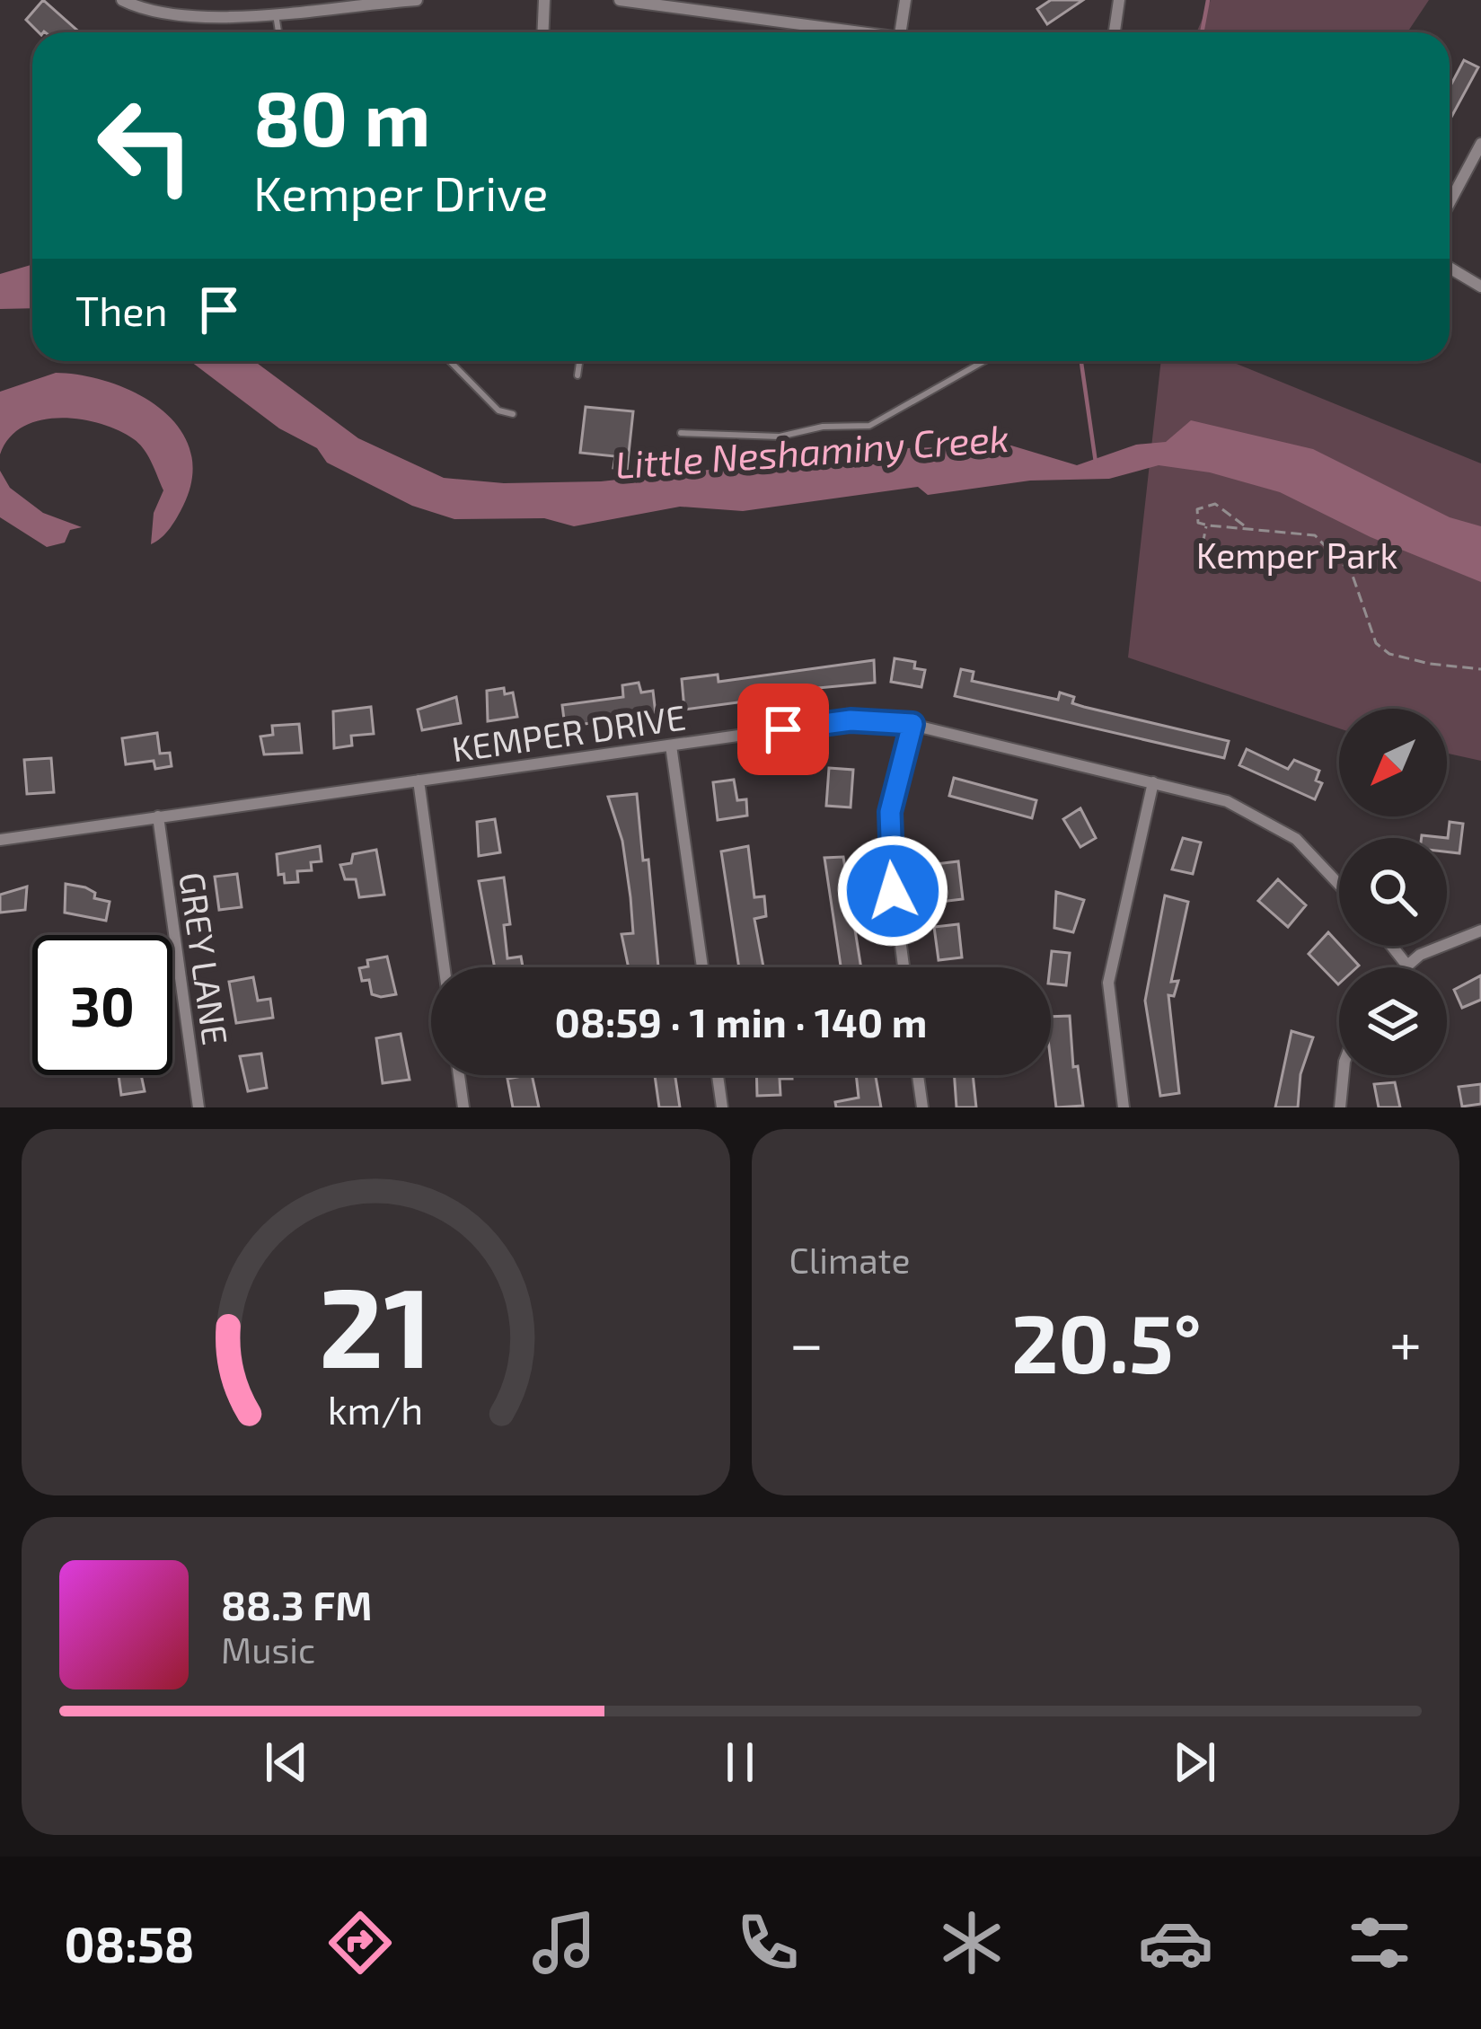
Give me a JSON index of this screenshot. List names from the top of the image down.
{
  "streets": {
    "street": ["KEMPER DRIVE", "GREY LANE"]
  },
  "crossings": [
    ["KEMPER DRIVE", "GREY LANE"]
  ],
  "water": ["Little Neshaminy Creek"],
  "parks": ["Kemper Park"],
  "north": "bottom left",
  "page": {
    "turn": ["80 m", "Kemper Drive"],
    "then": "Then",
    "limit": "30",
    "trip": "08:59 · 1 min · 140 m",
    "tile": "Climate",
    "heat": ["−", "20.5°", "+"],
    "song": ["88.3 FM", "Music"],
    "tabs": "08:58",
    "gauge": ["21", "km/h"]
  }
}
